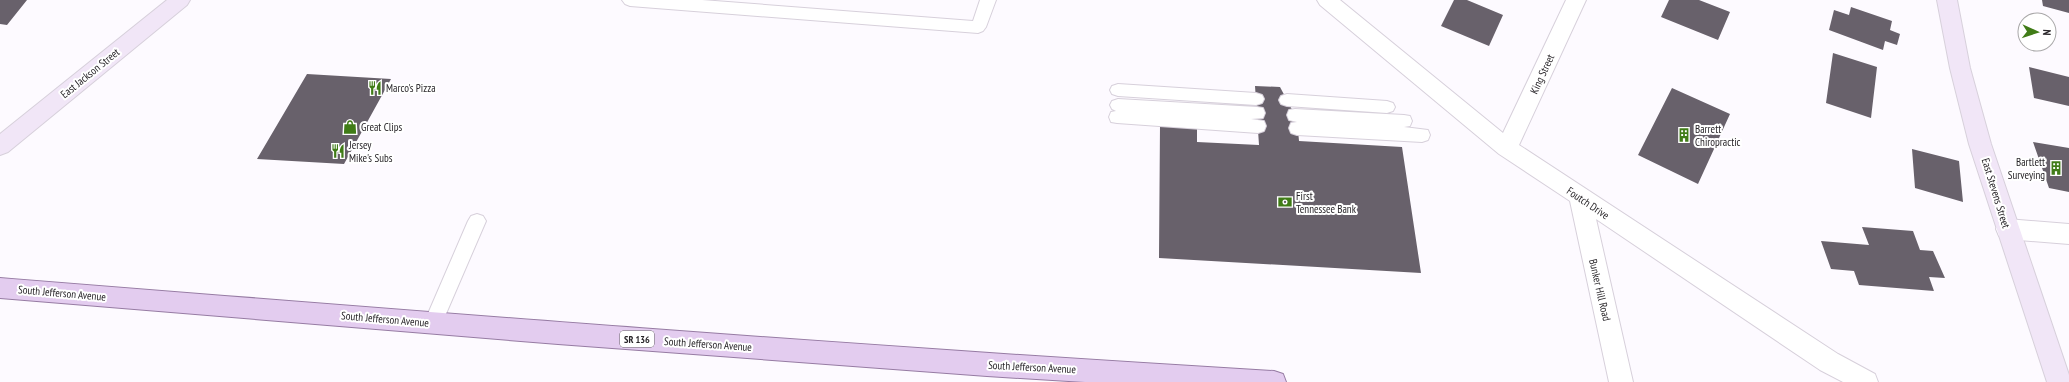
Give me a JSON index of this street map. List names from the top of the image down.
{
  "streets": {
    "main road": ["South Jefferson Avenue", "SR 136"],
    "street": [
      "East Jackson Street",
      "King Street",
      "East Stevens Street",
      "Foutch Drive",
      "Bunker Hill Road"
    ]
  },
  "crossings": [
    ["King Street", "Foutch Drive"],
    ["Foutch Drive", "Bunker Hill Road"]
  ],
  "places": {
    "restaurant": ["Marco's Pizza", "Jersey Mike's Subs"],
    "shop": ["Great Clips"],
    "building": ["Barrett Chiropractic", "Bartlett Surveying"],
    "bank": ["First Tennessee Bank"]
  },
  "north": "right"
}
